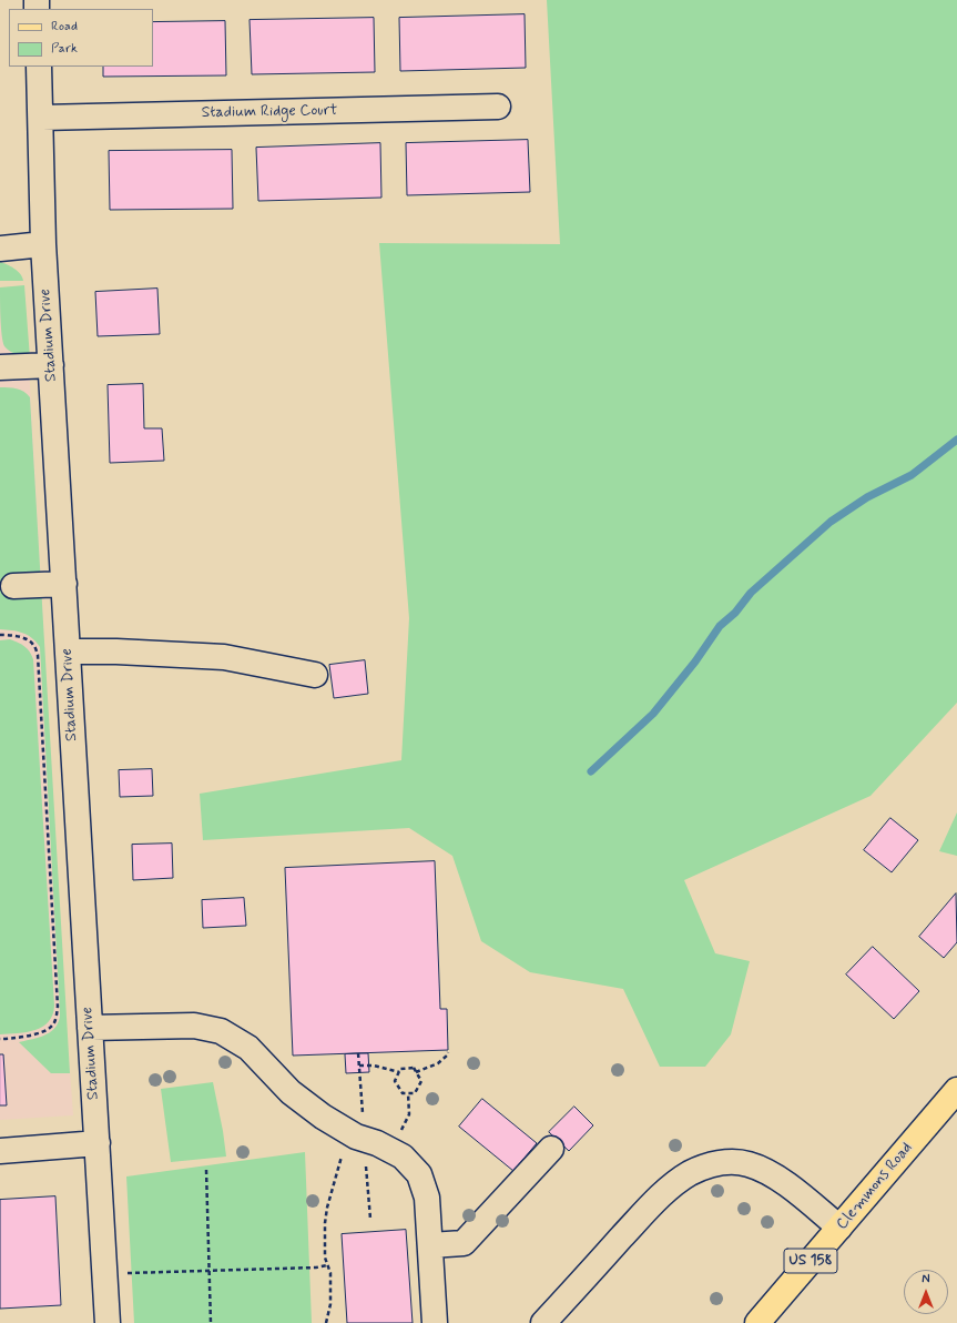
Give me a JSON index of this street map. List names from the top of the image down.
{
  "streets": {
    "main road": ["Clemmons Road", "US 158"],
    "street": ["Stadium Ridge Court", "Stadium Drive"]
  },
  "crossings": [
    ["Stadium Ridge Court", "Stadium Drive"]
  ],
  "legend": ["Road", "Park"],
  "north": "top"
}
